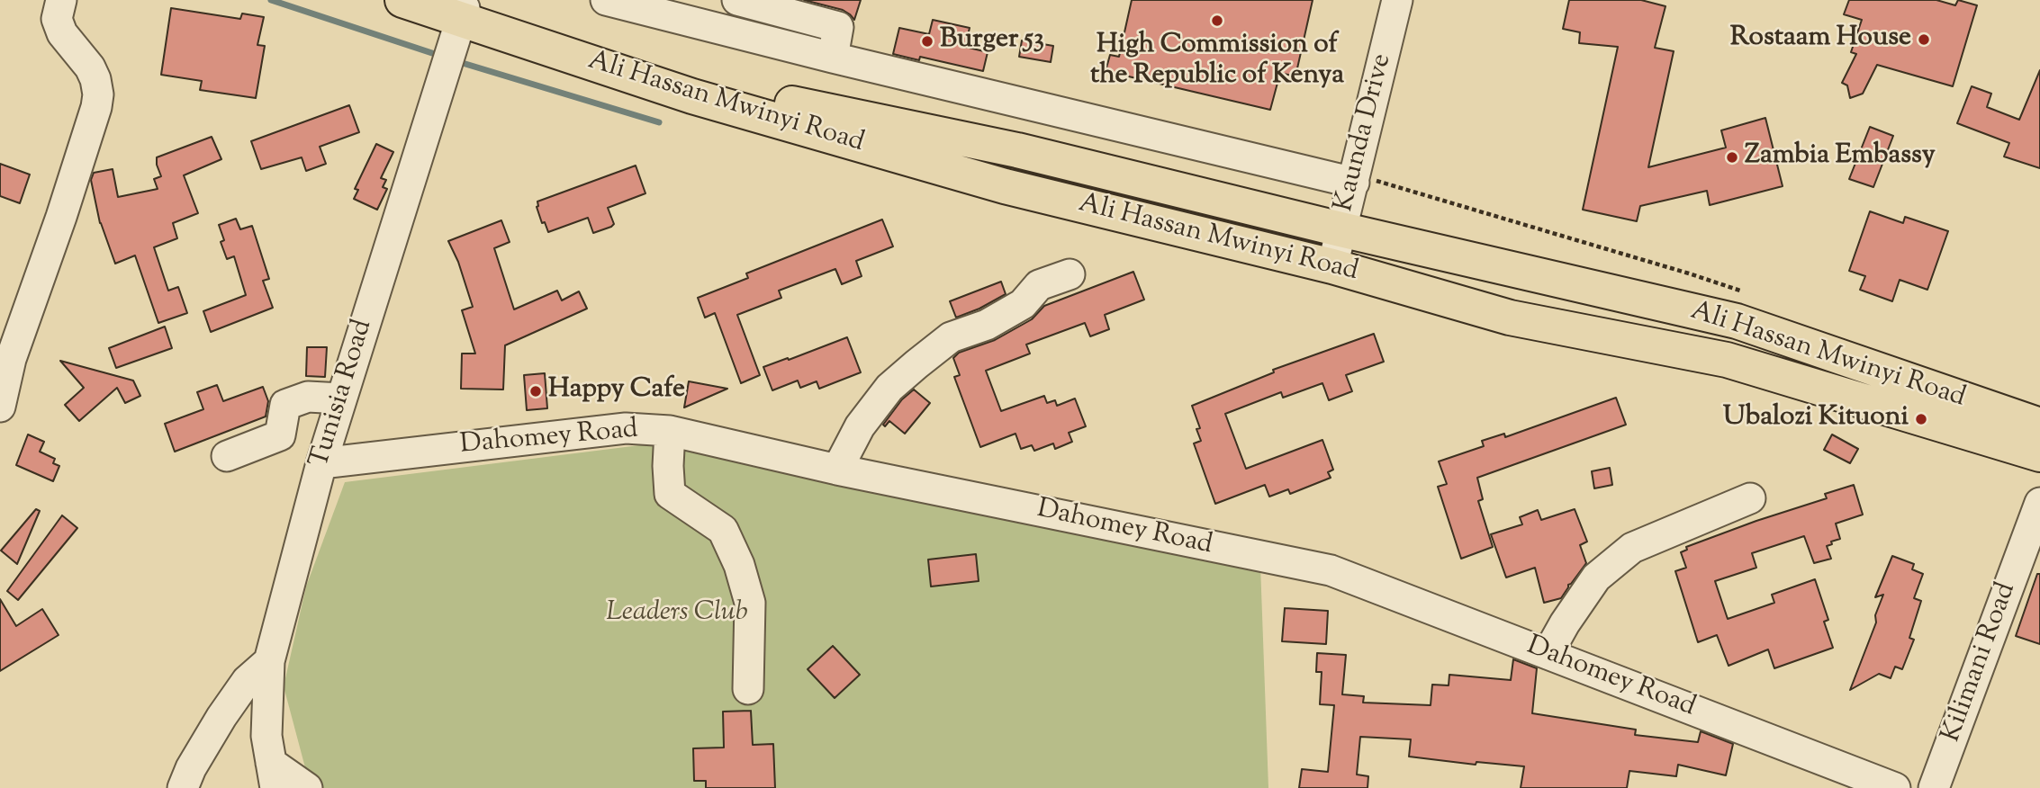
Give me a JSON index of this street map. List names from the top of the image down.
{
  "streets": {
    "highway": ["Ali Hassan Mwinyi Road"],
    "street": [
      "Kaunda Drive",
      "Tunisia Road",
      "Dahomey Road",
      "Kilimani Road"
    ]
  },
  "crossings": [
    ["Ali Hassan Mwinyi Road", "Kaunda Drive"],
    ["Ali Hassan Mwinyi Road", "Tunisia Road"],
    ["Tunisia Road", "Dahomey Road"]
  ],
  "parks": ["Leaders Club"],
  "places": [
    "High Commission of the Republic of Kenya",
    "Rostaam House",
    "Burger 53",
    "Zambia Embassy",
    "Happy Cafe",
    "Ubalozi Kituoni"
  ]
}
